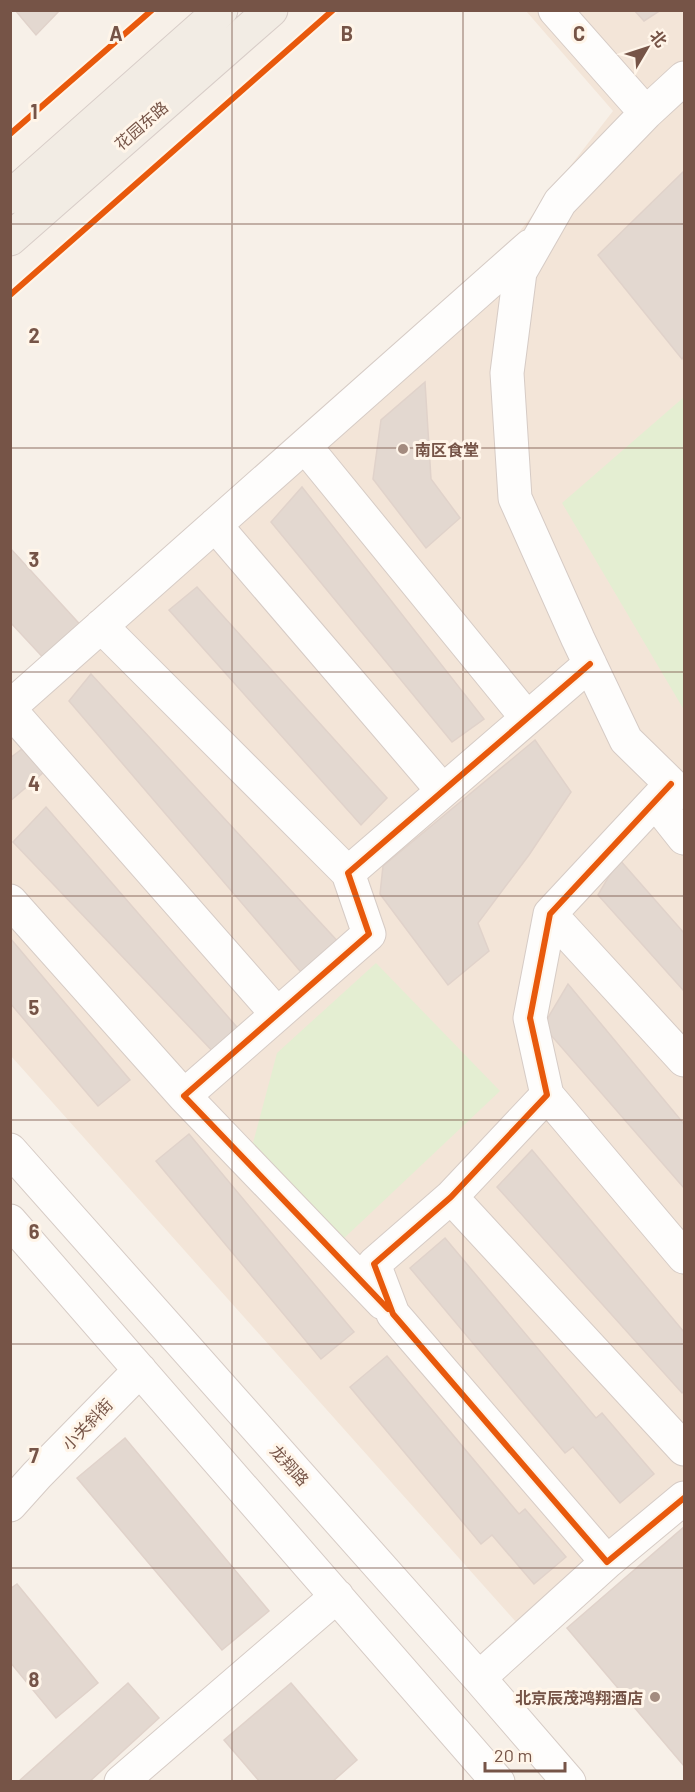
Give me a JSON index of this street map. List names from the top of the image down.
{
  "streets": {
    "main road": ["花园东路"],
    "street": ["小关斜街", "龙翔路"]
  },
  "places": ["南区食堂", "北京辰茂鸿翔酒店"],
  "scale_bar": "20 m",
  "north": "top right",
  "grid": {
    "columns": ["A", "B", "C"],
    "rows": [
      "1",
      "2",
      "3",
      "4",
      "5",
      "6",
      "7",
      "8"
    ]
  }
}
